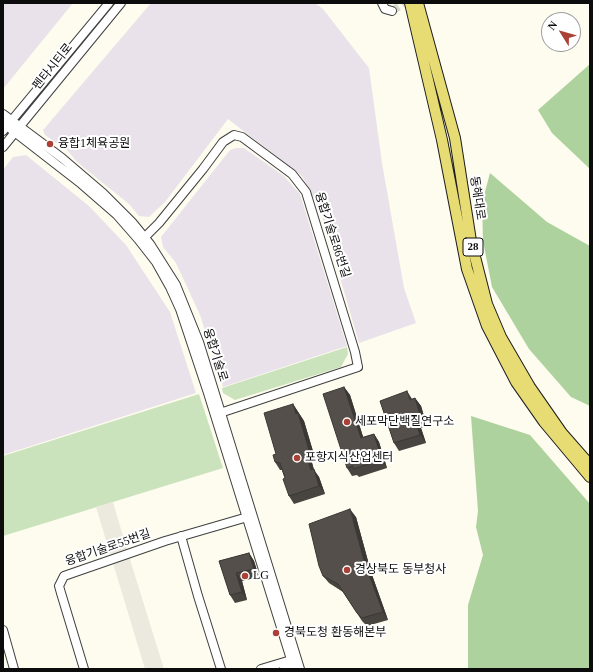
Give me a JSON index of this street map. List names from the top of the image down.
{
  "streets": {
    "main road": ["동해대로", "28"],
    "street": [
      "펜타시티로",
      "융합기술로86번길",
      "융합기술로",
      "융합기술로55번길"
    ]
  },
  "crossings": [
    ["펜타시티로", "융합기술로"],
    ["융합기술로86번길", "융합기술로"],
    ["융합기술로", "융합기술로55번길"]
  ],
  "places": [
    "융합1체육공원",
    "세포막단백질연구소",
    "포항지식산업센터",
    "경상북도 동부청사",
    "LG",
    "경북도청 환동해본부"
  ],
  "north": "top left"
}
